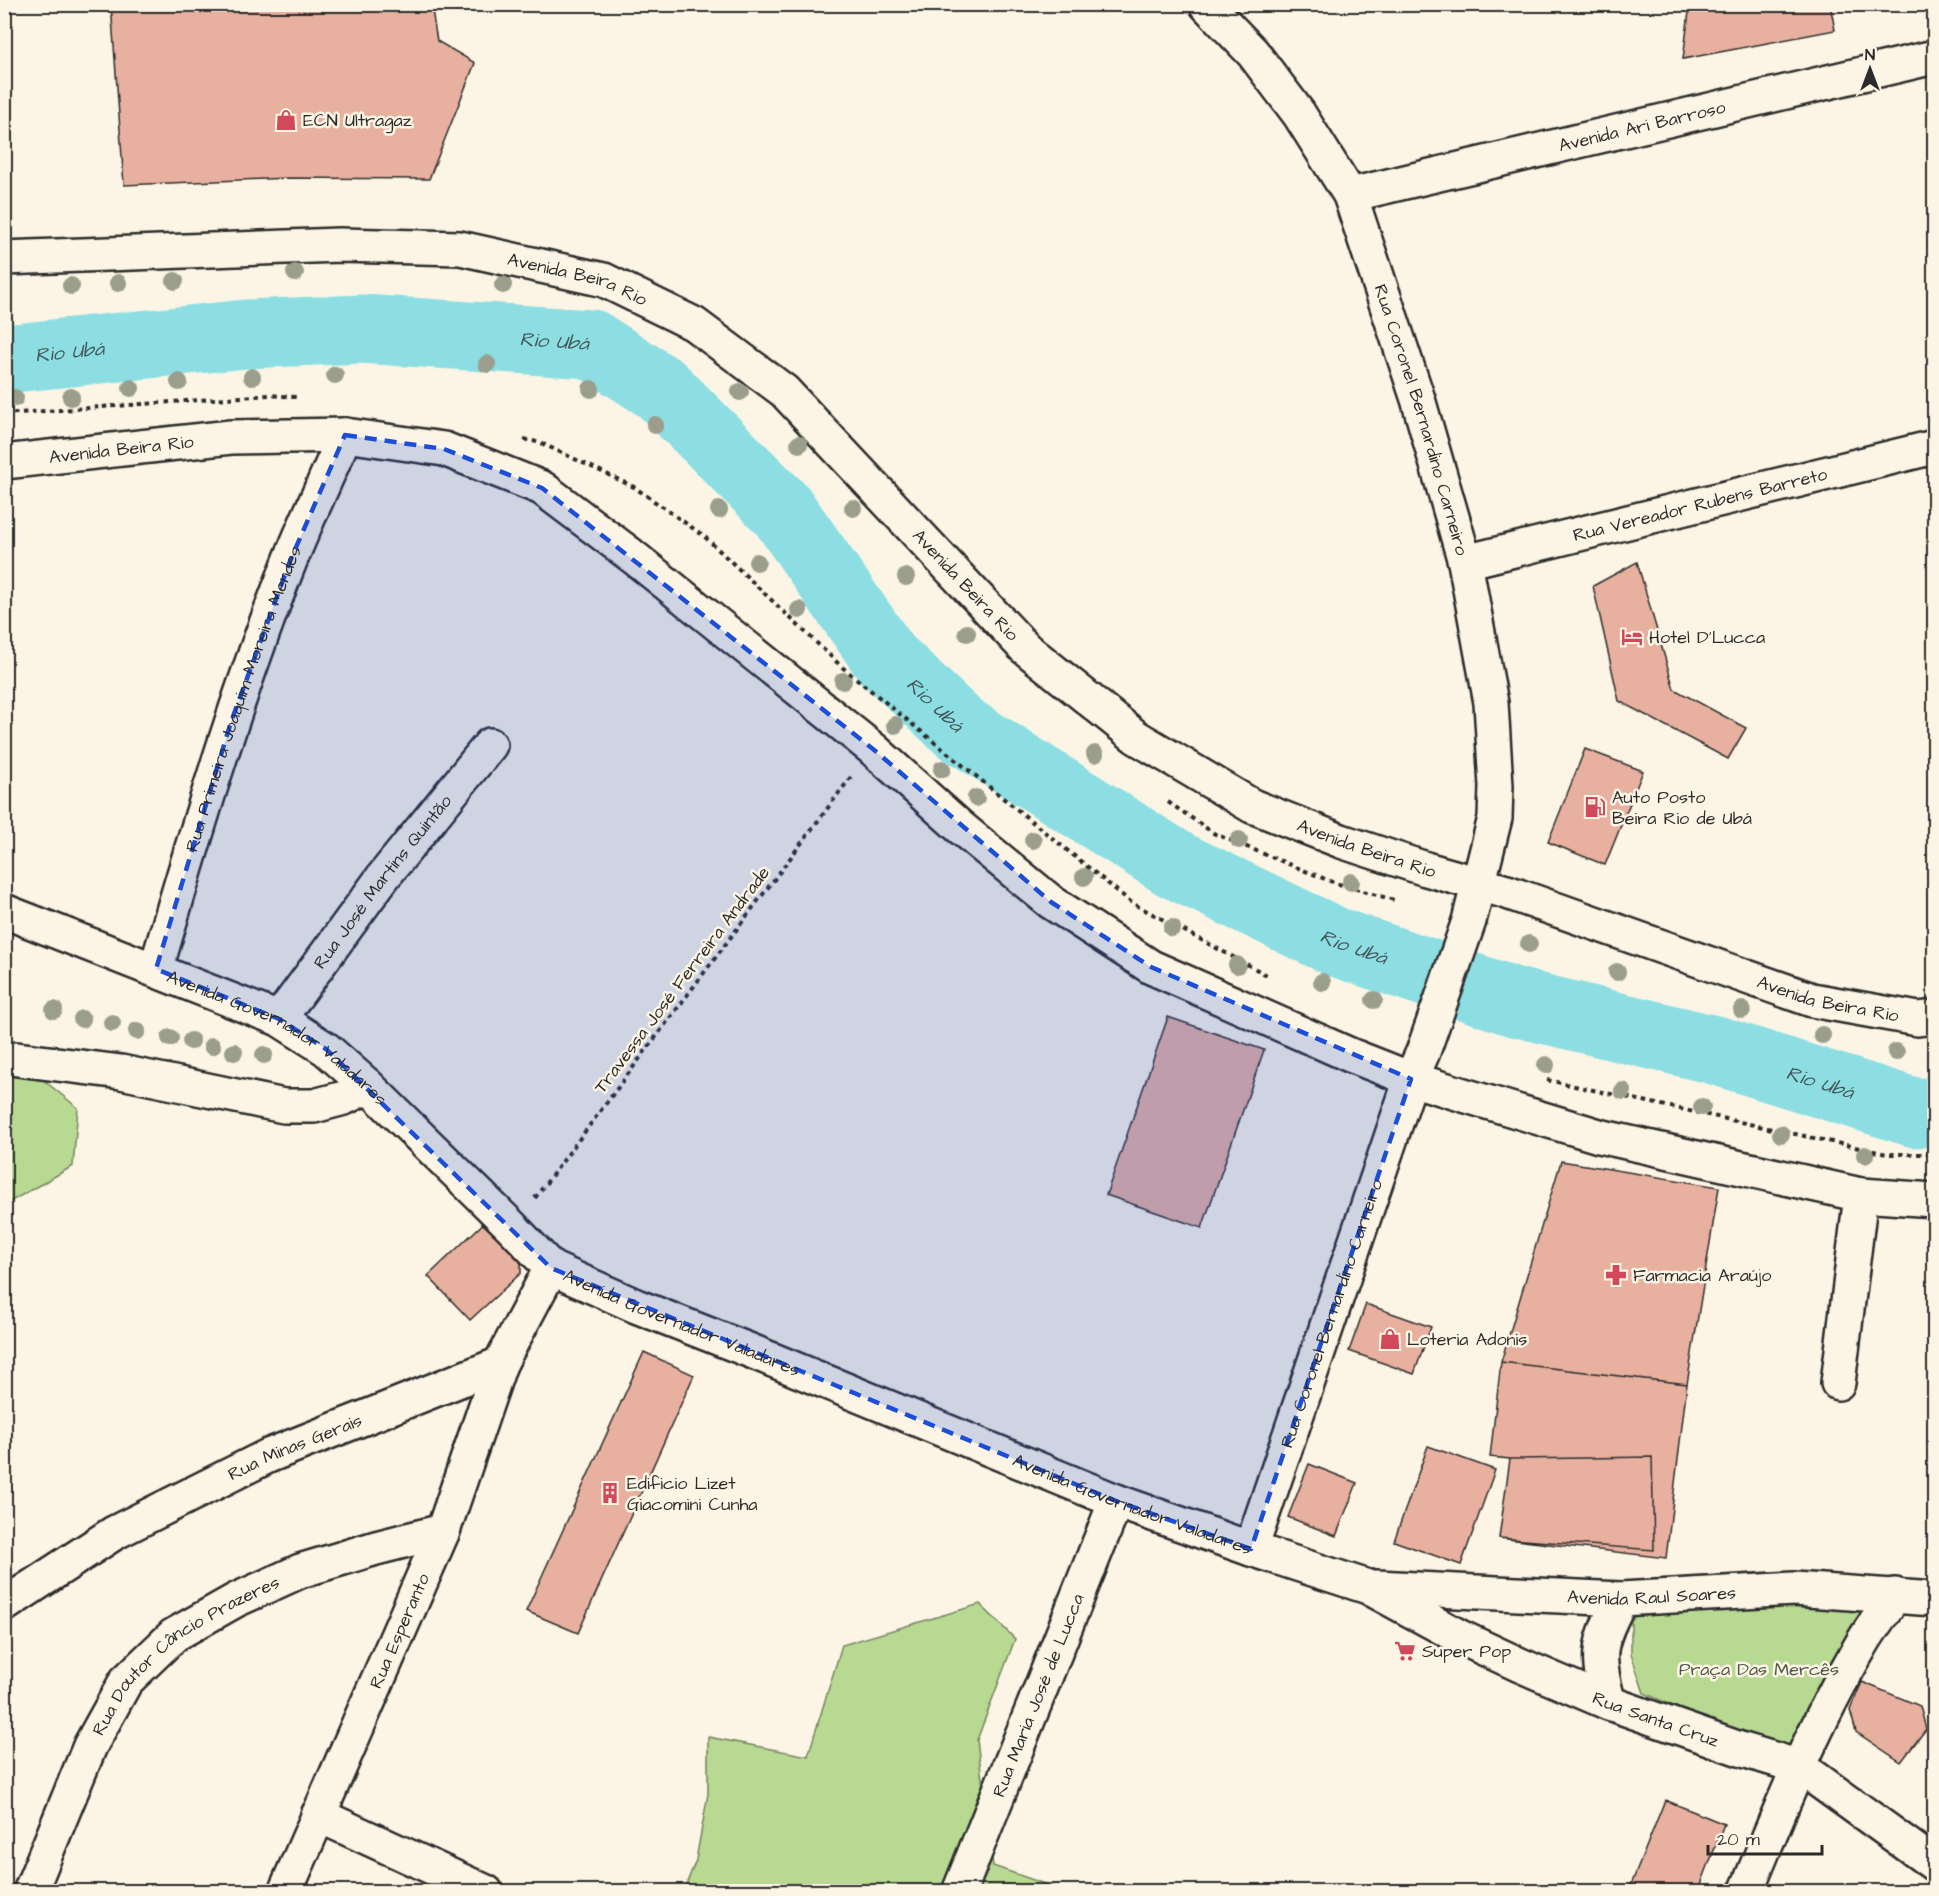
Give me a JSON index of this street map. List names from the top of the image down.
{
  "streets": {
    "street": [
      "Avenida Ari Barroso",
      "Avenida Beira Rio",
      "Rua Coronel Bernardino Carneiro",
      "Rua Vereador Rubens Barreto",
      "Rua Primeira Joaquim Moreira Mendes",
      "Rua José Martins Quintão",
      "Avenida Governador Valadares",
      "Rua Minas Gerais",
      "Avenida Raul Soares",
      "Rua Esperanto",
      "Rua Doutor Câncio Prazeres",
      "Rua Maria José de Lucca",
      "Rua Santa Cruz"
    ],
    "path": ["Travessa José Ferreira Andrade"]
  },
  "crossings": [
    ["Avenida Ari Barroso", "Rua Coronel Bernardino Carneiro"],
    ["Avenida Beira Rio", "Rua Coronel Bernardino Carneiro"],
    ["Avenida Beira Rio", "Rua Primeira Joaquim Moreira Mendes"],
    ["Avenida Beira Rio", "Travessa José Ferreira Andrade"],
    ["Rua Coronel Bernardino Carneiro", "Rua Vereador Rubens Barreto"],
    ["Rua Coronel Bernardino Carneiro", "Avenida Governador Valadares"],
    ["Rua Primeira Joaquim Moreira Mendes", "Avenida Governador Valadares"],
    ["Rua José Martins Quintão", "Avenida Governador Valadares"],
    ["Travessa José Ferreira Andrade", "Avenida Governador Valadares"],
    ["Avenida Governador Valadares", "Avenida Raul Soares"],
    ["Avenida Governador Valadares", "Rua Maria José de Lucca"],
    ["Avenida Governador Valadares", "Rua Santa Cruz"],
    ["Rua Minas Gerais", "Rua Esperanto"],
    ["Avenida Raul Soares", "Rua Santa Cruz"],
    ["Rua Esperanto", "Rua Doutor Câncio Prazeres"]
  ],
  "water": ["Rio Ubá"],
  "parks": ["Praça Das Mercês"],
  "places": {
    "shop": ["ECN Ultragaz", "Loteria Adonis"],
    "hotel": ["Hotel D'Lucca"],
    "fuel station": ["Auto Posto Beira Rio de Ubá"],
    "pharmacy": ["Farmacia Araújo"],
    "building": ["Edificio Lizet Giacomini Cunha"],
    "supermarket": ["Super Pop"]
  },
  "scale_bar": "20 m",
  "north": "top"
}
